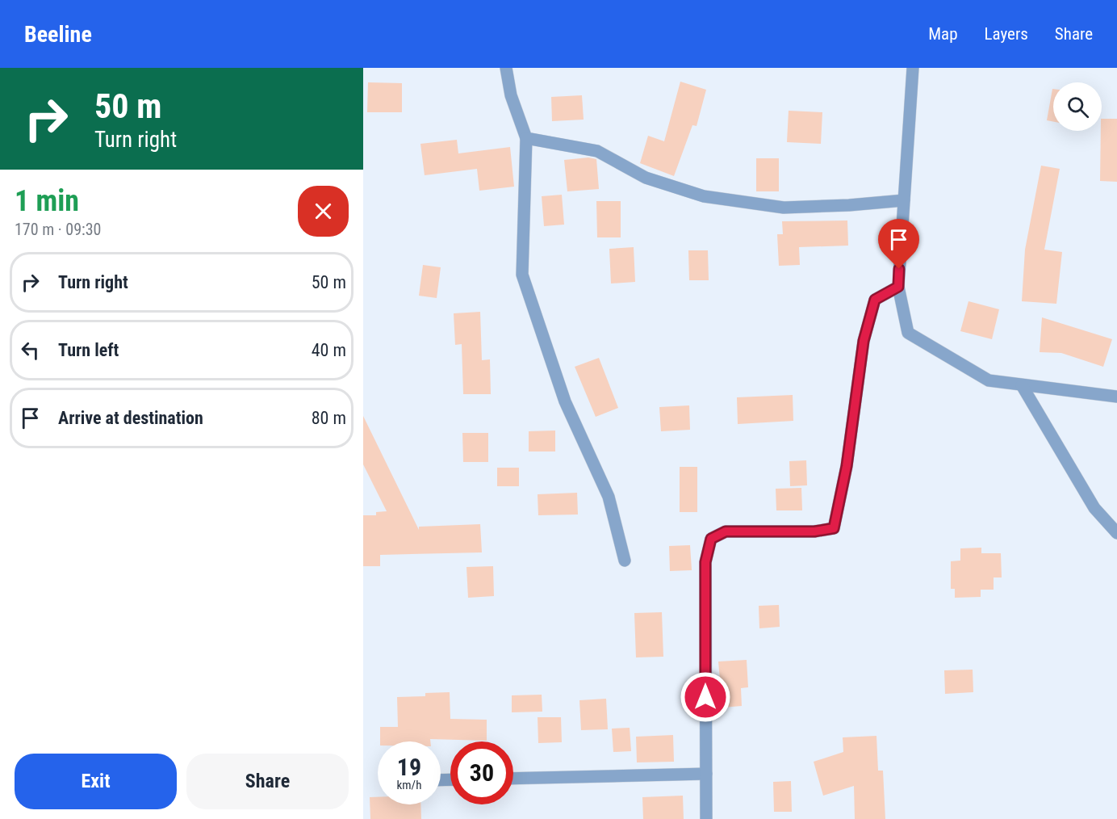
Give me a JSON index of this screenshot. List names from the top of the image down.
{
  "page": {
    "header": "Beeline",
    "nav": ["Map", "Layers", "Share"],
    "turn": ["50 m", "Turn right"],
    "heading": ["1 min", "170 m · 09:30"],
    "list": [
      {
        "name": "Turn right",
        "value": "50 m"
      },
      {
        "name": "Turn left",
        "value": "40 m"
      },
      {
        "name": "Arrive at destination",
        "value": "80 m"
      }
    ],
    "speed": "19 km/h",
    "limit": "30",
    "buttons": ["Exit", "Share"]
  }
}
